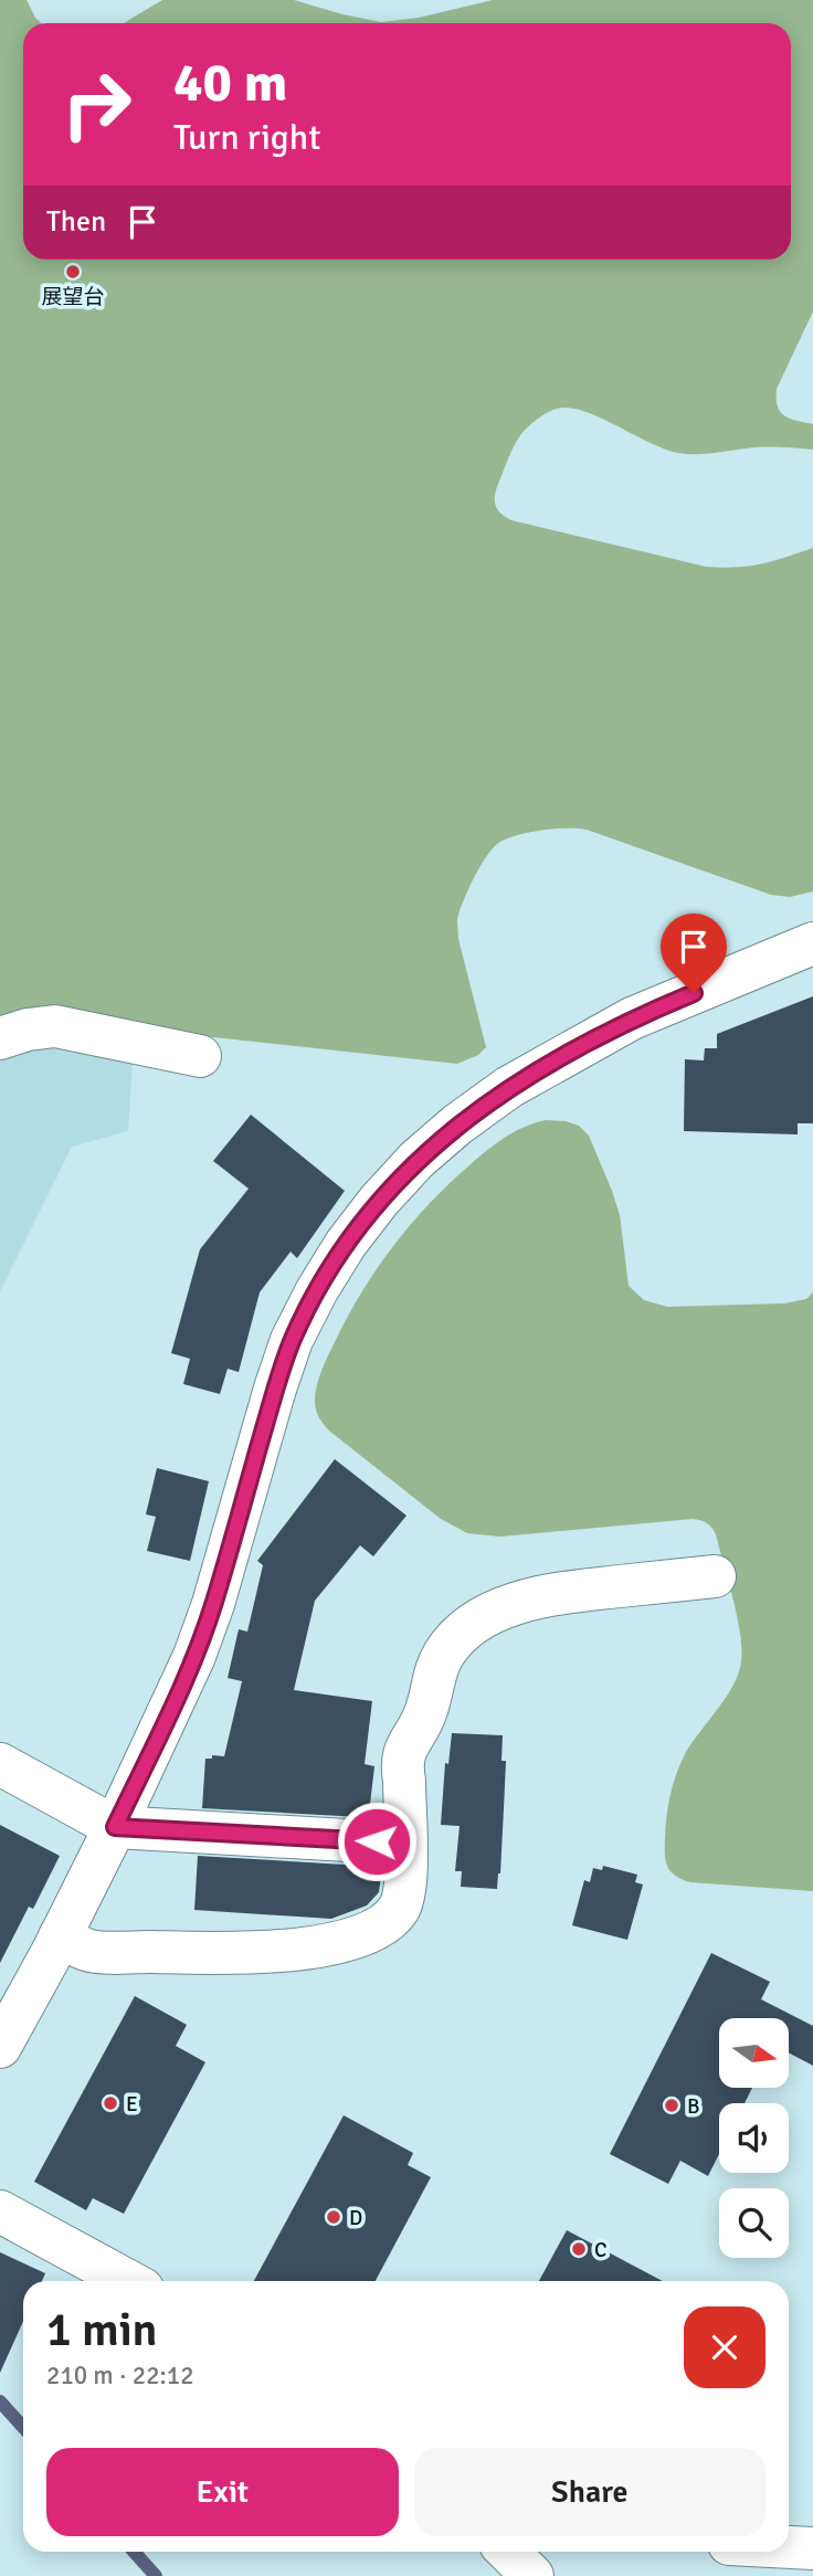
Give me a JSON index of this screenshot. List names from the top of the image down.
{
  "places": [
    "展望台",
    "E",
    "B",
    "D",
    "C"
  ],
  "north": "right",
  "page": {
    "turn": ["40 m", "Turn right"],
    "then": "Then",
    "heading": ["1 min", "210 m · 22:12"],
    "buttons": ["Exit", "Share"]
  }
}
